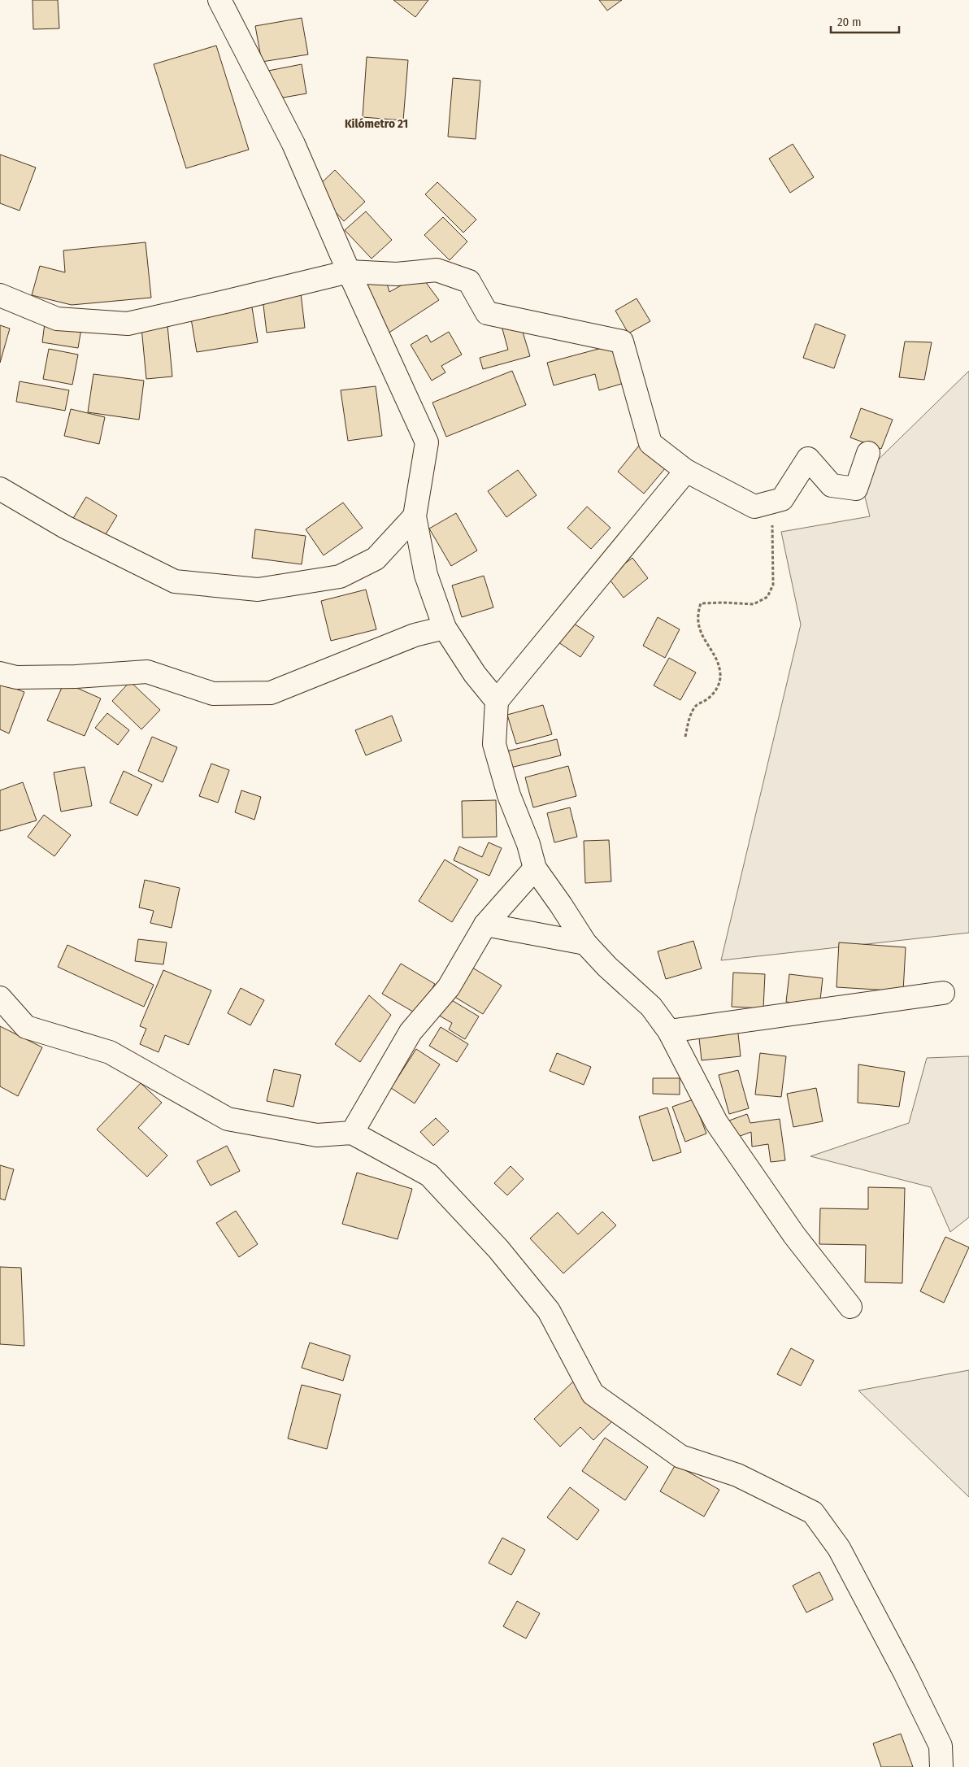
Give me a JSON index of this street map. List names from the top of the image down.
{
  "districts": ["Kilómetro 21"],
  "scale_bar": "20 m"
}
